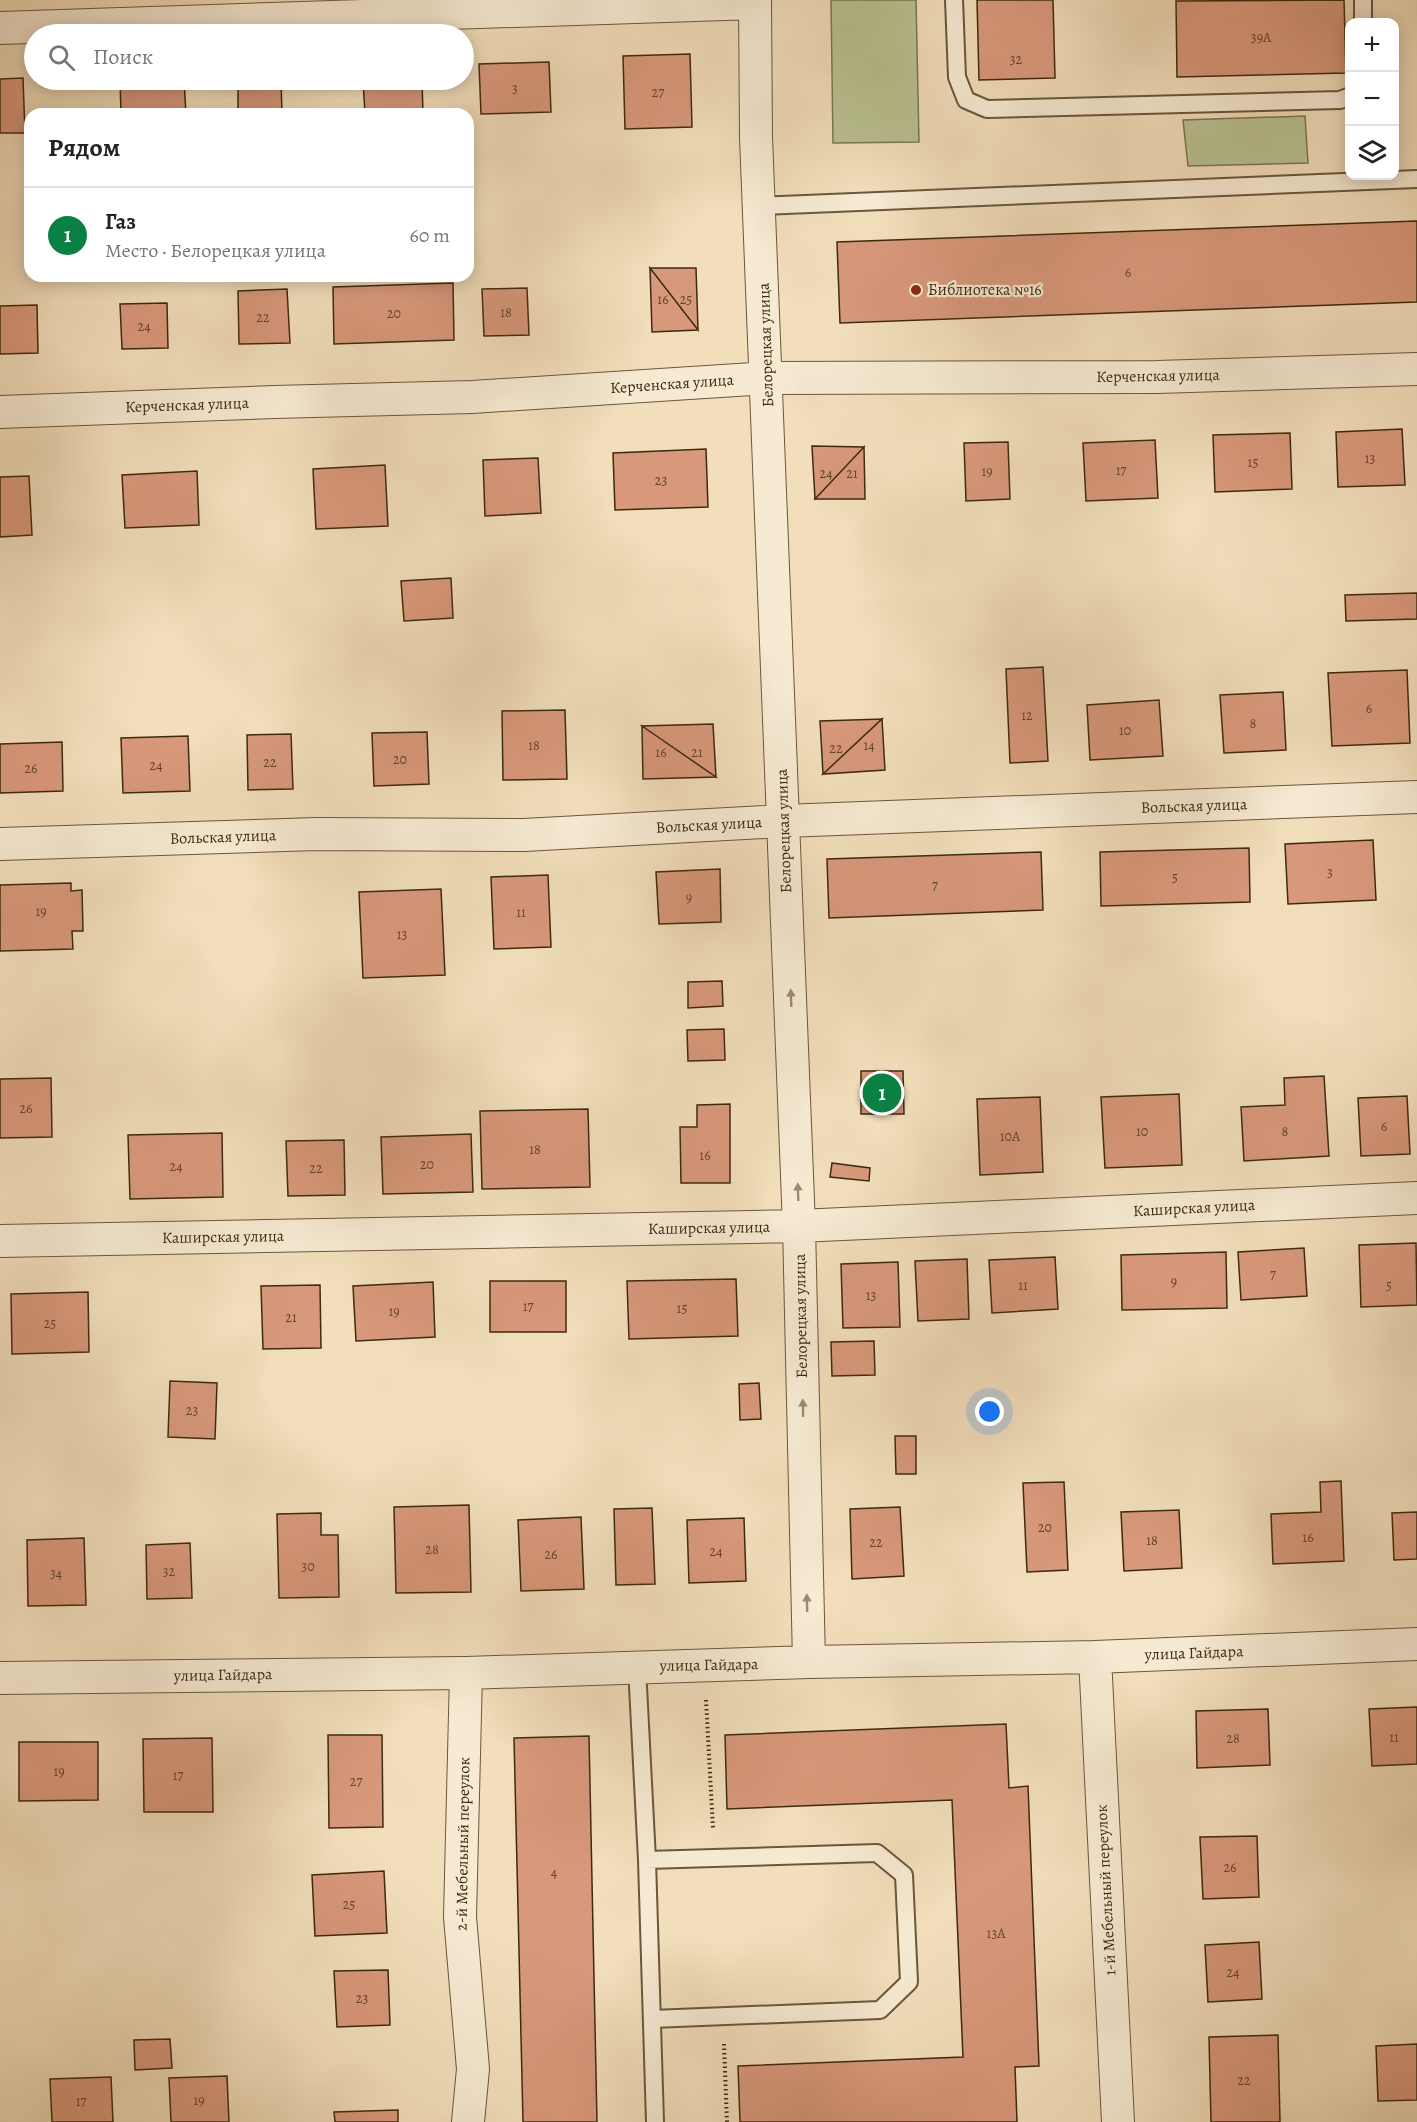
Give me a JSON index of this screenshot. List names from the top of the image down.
{
  "streets": {
    "street": [
      "Белорецкая улица",
      "Керченская улица",
      "Вольская улица",
      "Каширская улица",
      "улица Гайдара",
      "2-й Мебельный переулок",
      "1-й Мебельный переулок"
    ]
  },
  "crossings": [
    ["Белорецкая улица", "Керченская улица"],
    ["Белорецкая улица", "Вольская улица"],
    ["Белорецкая улица", "Каширская улица"],
    ["Белорецкая улица", "улица Гайдара"],
    ["улица Гайдара", "2-й Мебельный переулок"],
    ["улица Гайдара", "1-й Мебельный переулок"]
  ],
  "one_way": ["Белорецкая улица"],
  "places": ["Библиотека №16"],
  "house_numbers": [
    "39А",
    "32",
    "3",
    "27",
    "6",
    "16",
    "25",
    "18",
    "20",
    "22",
    "24",
    "13",
    "15",
    "17",
    "19",
    "24",
    "21",
    "23",
    "6",
    "12",
    "8",
    "10",
    "18",
    "14",
    "22",
    "16",
    "21",
    "20",
    "22",
    "24",
    "26",
    "3",
    "5",
    "7",
    "9",
    "19",
    "11",
    "13",
    "26",
    "6",
    "10",
    "8",
    "10А",
    "18",
    "16",
    "20",
    "24",
    "22",
    "7",
    "9",
    "11",
    "5",
    "13",
    "17",
    "15",
    "19",
    "21",
    "25",
    "23",
    "20",
    "16",
    "18",
    "22",
    "28",
    "24",
    "26",
    "30",
    "32",
    "34",
    "11",
    "28",
    "19",
    "17",
    "27",
    "26",
    "4",
    "25",
    "13А",
    "24",
    "23",
    "22",
    "19",
    "17"
  ],
  "page": {
    "map_buttons": ["+", "−"],
    "search": "Поиск",
    "heading": "Рядом",
    "list": [
      {
        "mark": "1",
        "name": "Газ",
        "note": "Место · Белорецкая улица",
        "value": "60 m"
      }
    ],
    "pins": "1"
  }
}
